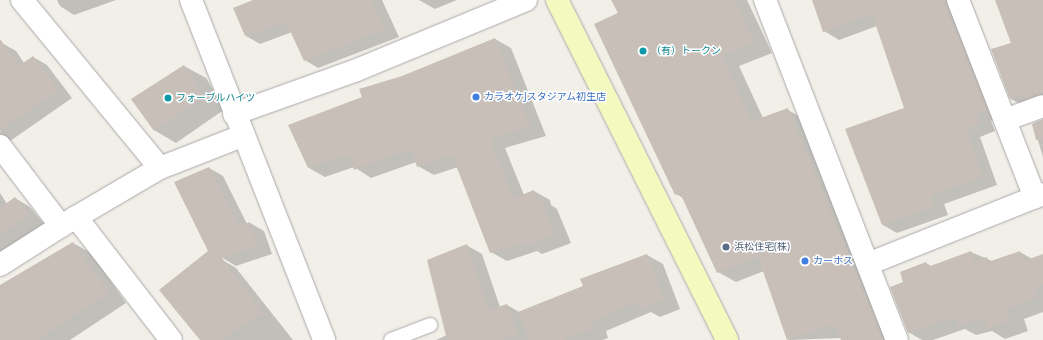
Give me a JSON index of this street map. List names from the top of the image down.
{
  "places": [
    "（有）トークン",
    "カラオケJスタジアム初生店",
    "フォーブルハイツ",
    "浜松住宅(株)",
    "カーホス"
  ]
}
